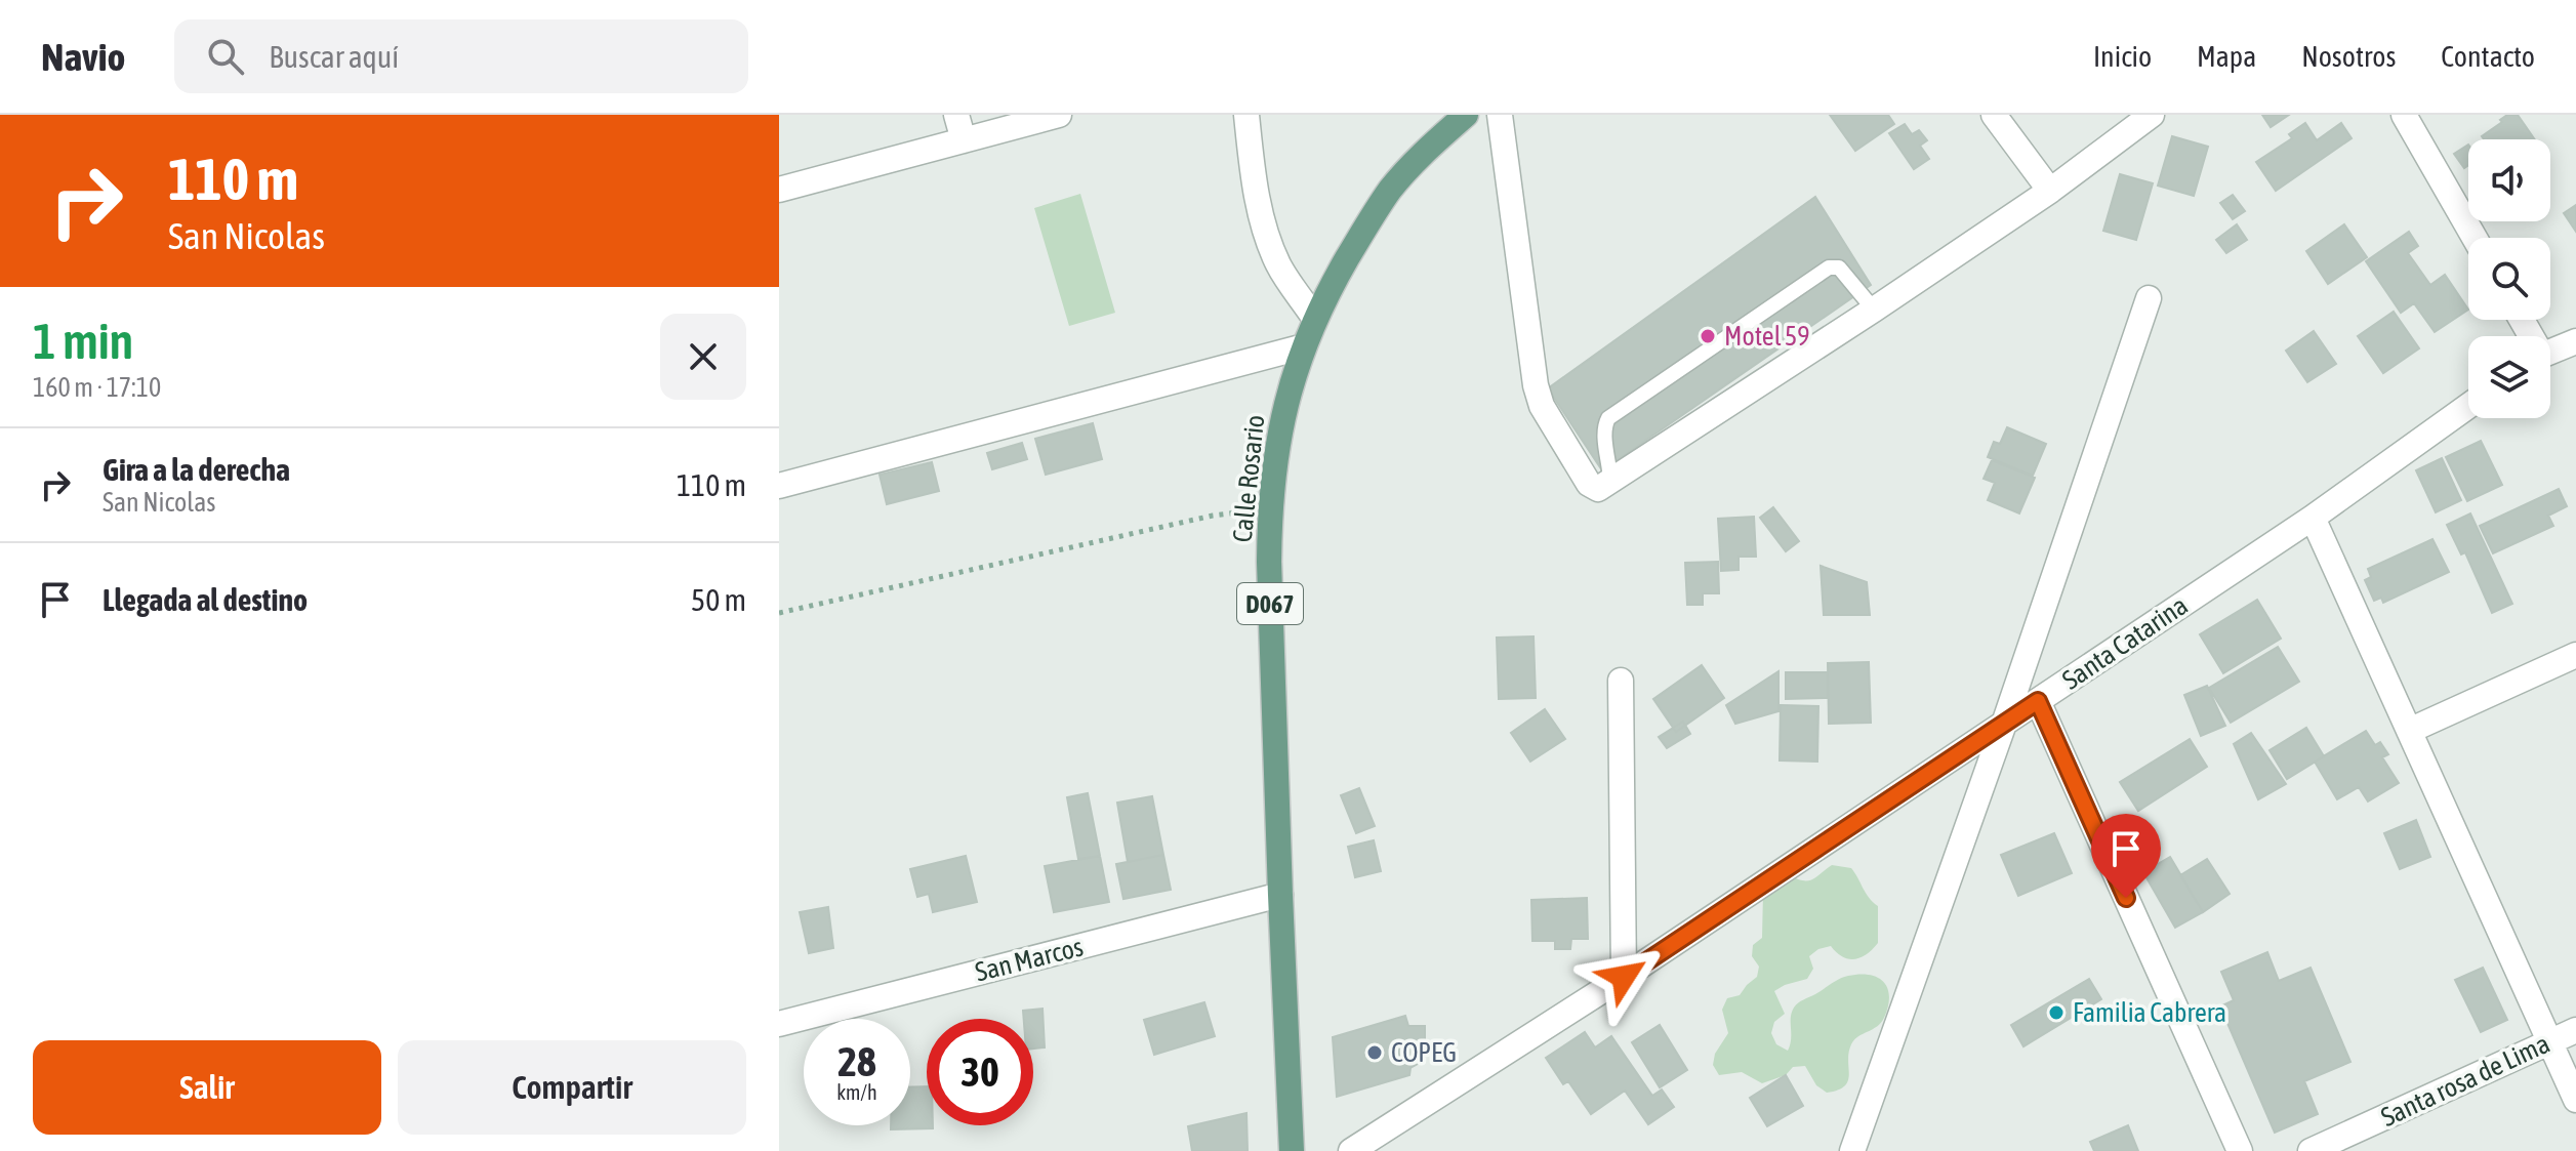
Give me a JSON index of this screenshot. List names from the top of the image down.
{
  "streets": {
    "main road": ["Calle Rosario", "D067"],
    "street": ["Santa Catarina", "San Marcos", "Santa rosa de Lima"]
  },
  "crossings": [
    ["Calle Rosario", "San Marcos"]
  ],
  "places": ["Motel 59", "Familia Cabrera", "COPEG"],
  "page": {
    "header": "Navio",
    "search": "Buscar aquí",
    "nav": [
      "Inicio",
      "Mapa",
      "Nosotros",
      "Contacto"
    ],
    "turn": ["110 m", "San Nicolas"],
    "heading": ["1 min", "160 m · 17:10"],
    "list": [
      {
        "name": "Gira a la derecha",
        "note": "San Nicolas",
        "value": "110 m"
      },
      {
        "name": "Llegada al destino",
        "value": "50 m"
      }
    ],
    "speed": "28 km/h",
    "limit": "30",
    "buttons": ["Salir", "Compartir"]
  }
}
